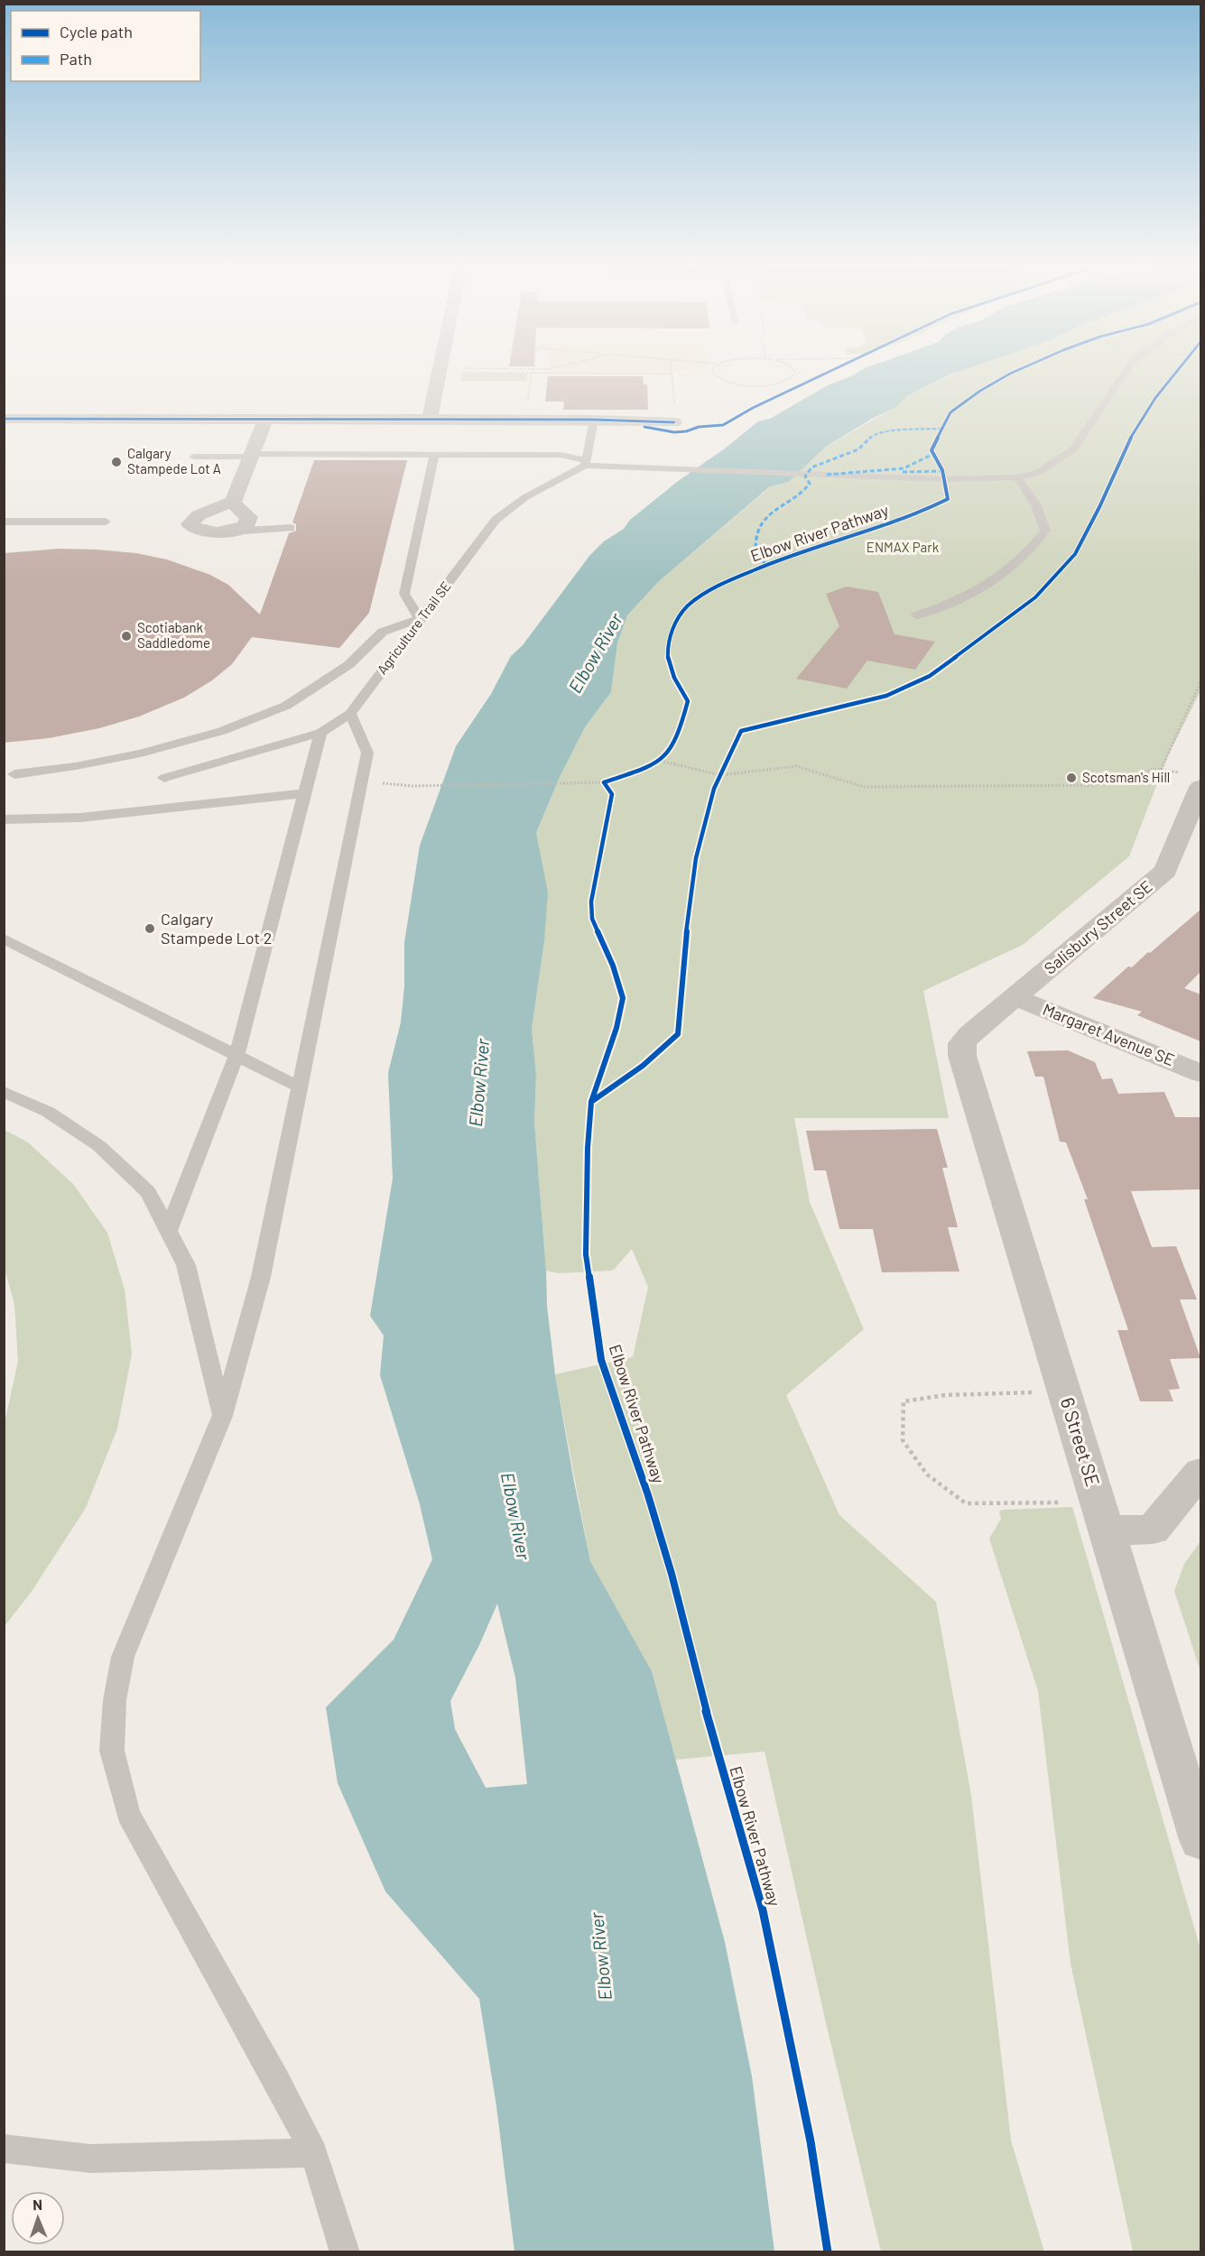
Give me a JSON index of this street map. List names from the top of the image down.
{
  "streets": {
    "street": ["Salisbury Street SE", "Margaret Avenue SE", "6 Street SE"],
    "lane": ["Agriculture Trail SE"],
    "cycle path": ["Elbow River Pathway"]
  },
  "crossings": [
    ["Salisbury Street SE", "Margaret Avenue SE"],
    ["Salisbury Street SE", "6 Street SE"]
  ],
  "water": ["Elbow River"],
  "parks": ["ENMAX Park"],
  "places": [
    "Calgary Stampede Lot A",
    "Scotiabank Saddledome",
    "Scotsman's Hill",
    "Calgary Stampede Lot 2"
  ],
  "legend": ["Cycle path", "Path"],
  "north": "top"
}
